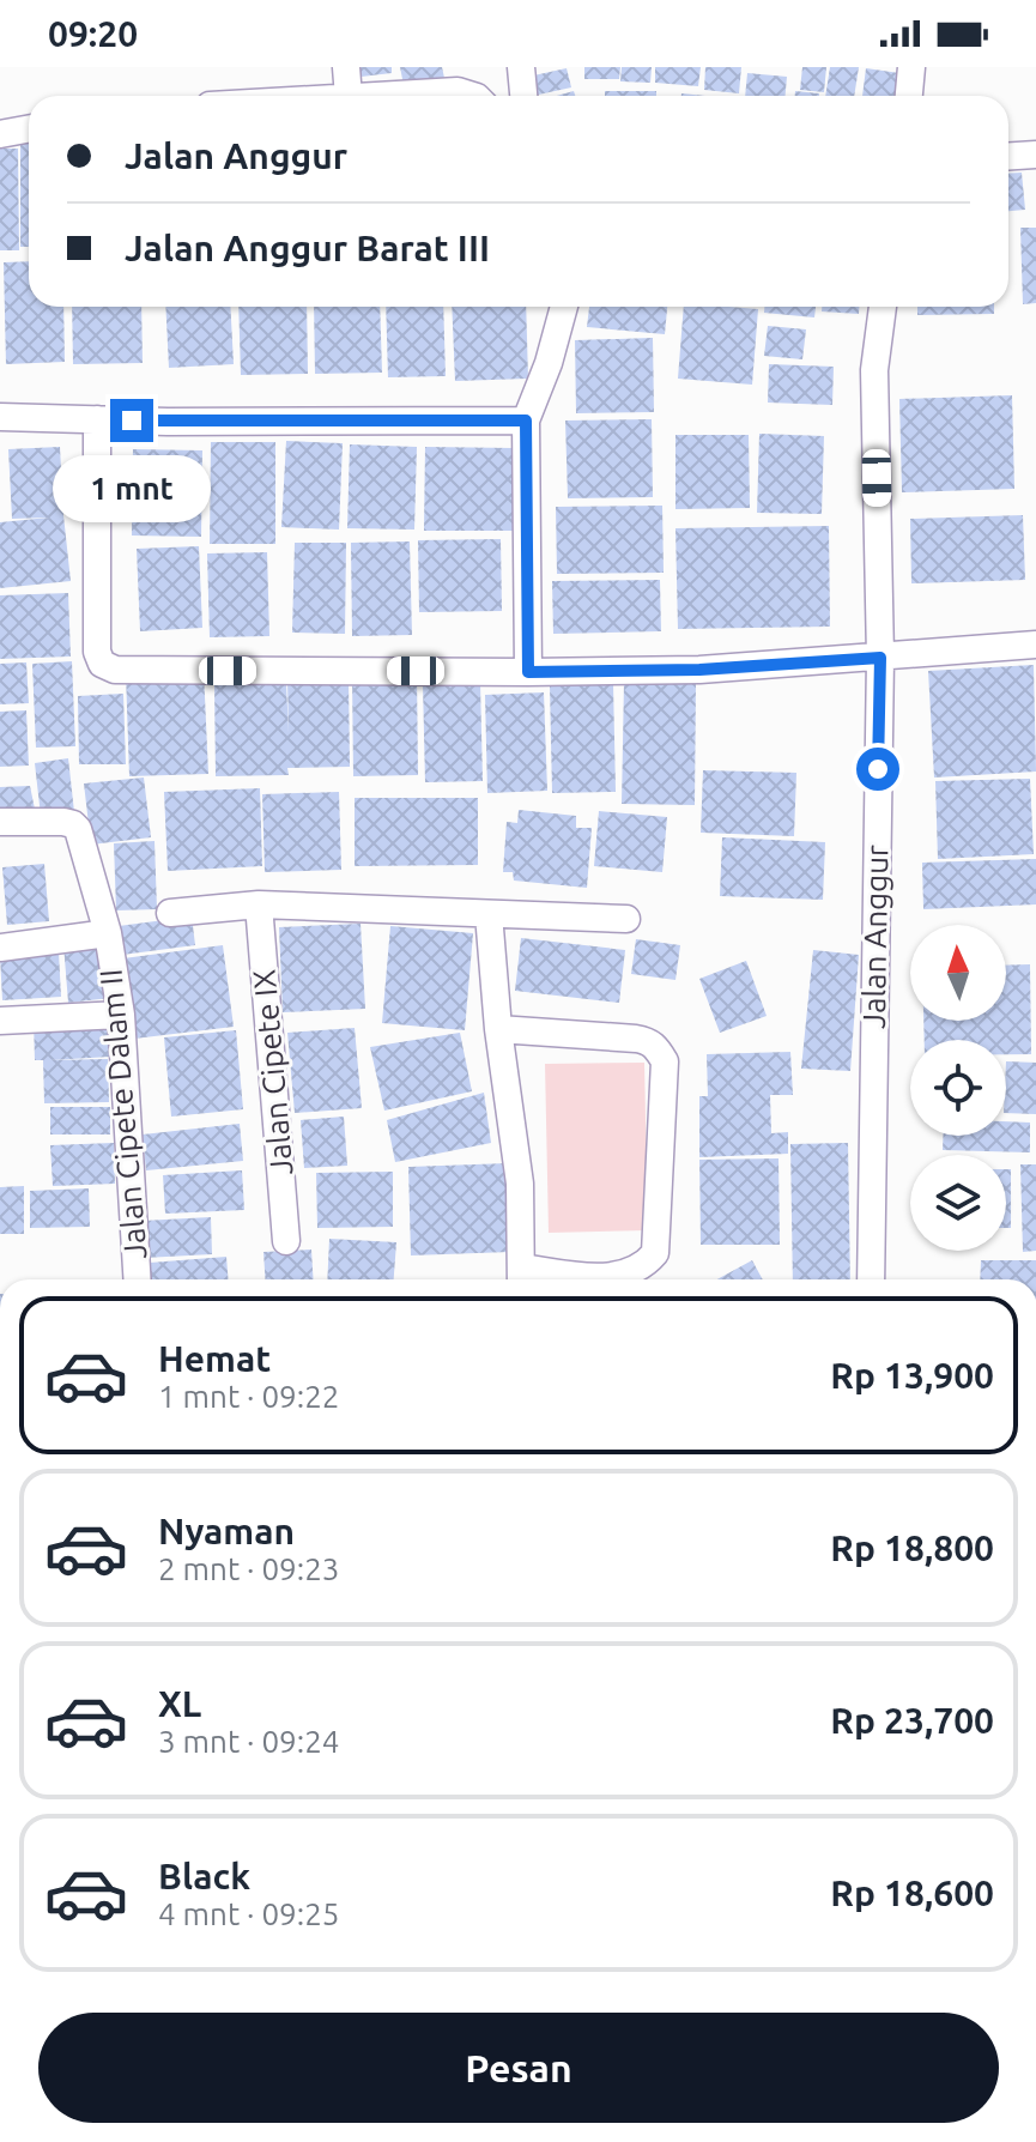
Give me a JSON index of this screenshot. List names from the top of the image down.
{
  "streets": {
    "street": ["Jalan Anggur", "Jalan Cipete IX", "Jalan Cipete Dalam II"]
  },
  "north": "top",
  "page": {
    "status": "09:20",
    "banner": ["Jalan Anggur", "Jalan Anggur Barat III"],
    "bubble": "1 mnt",
    "list": [
      {
        "name": "Hemat",
        "note": "1 mnt · 09:22",
        "value": "Rp 13,900"
      },
      {
        "name": "Nyaman",
        "note": "2 mnt · 09:23",
        "value": "Rp 18,800"
      },
      {
        "name": "XL",
        "note": "3 mnt · 09:24",
        "value": "Rp 23,700"
      },
      {
        "name": "Black",
        "note": "4 mnt · 09:25",
        "value": "Rp 18,600"
      }
    ],
    "buttons": "Pesan"
  }
}
